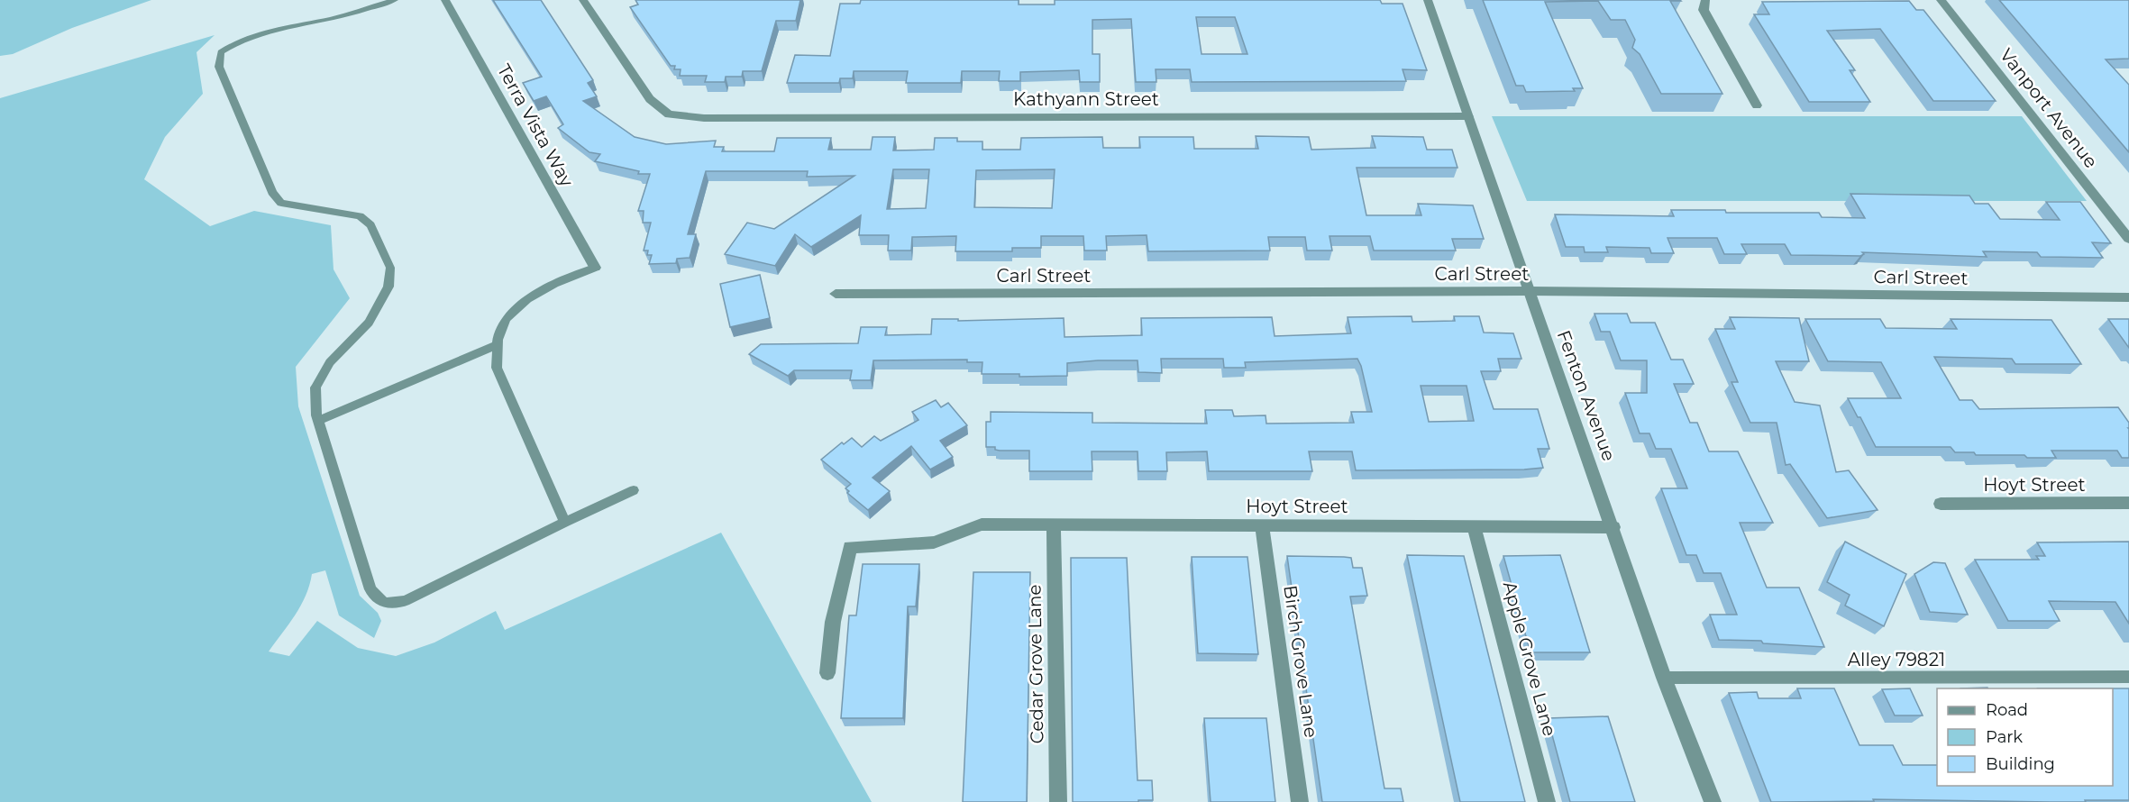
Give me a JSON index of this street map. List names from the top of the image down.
{
  "streets": {
    "street": [
      "Kathyann Street",
      "Vanport Avenue",
      "Terra Vista Way",
      "Carl Street",
      "Fenton Avenue",
      "Hoyt Street",
      "Apple Grove Lane",
      "Birch Grove Lane",
      "Cedar Grove Lane"
    ],
    "lane": ["Alley 79821"]
  },
  "crossings": [
    ["Kathyann Street", "Fenton Avenue"],
    ["Carl Street", "Fenton Avenue"],
    ["Fenton Avenue", "Hoyt Street"],
    ["Fenton Avenue", "Alley 79821"],
    ["Hoyt Street", "Apple Grove Lane"],
    ["Hoyt Street", "Birch Grove Lane"],
    ["Hoyt Street", "Cedar Grove Lane"]
  ],
  "legend": ["Road", "Park", "Building"]
}
